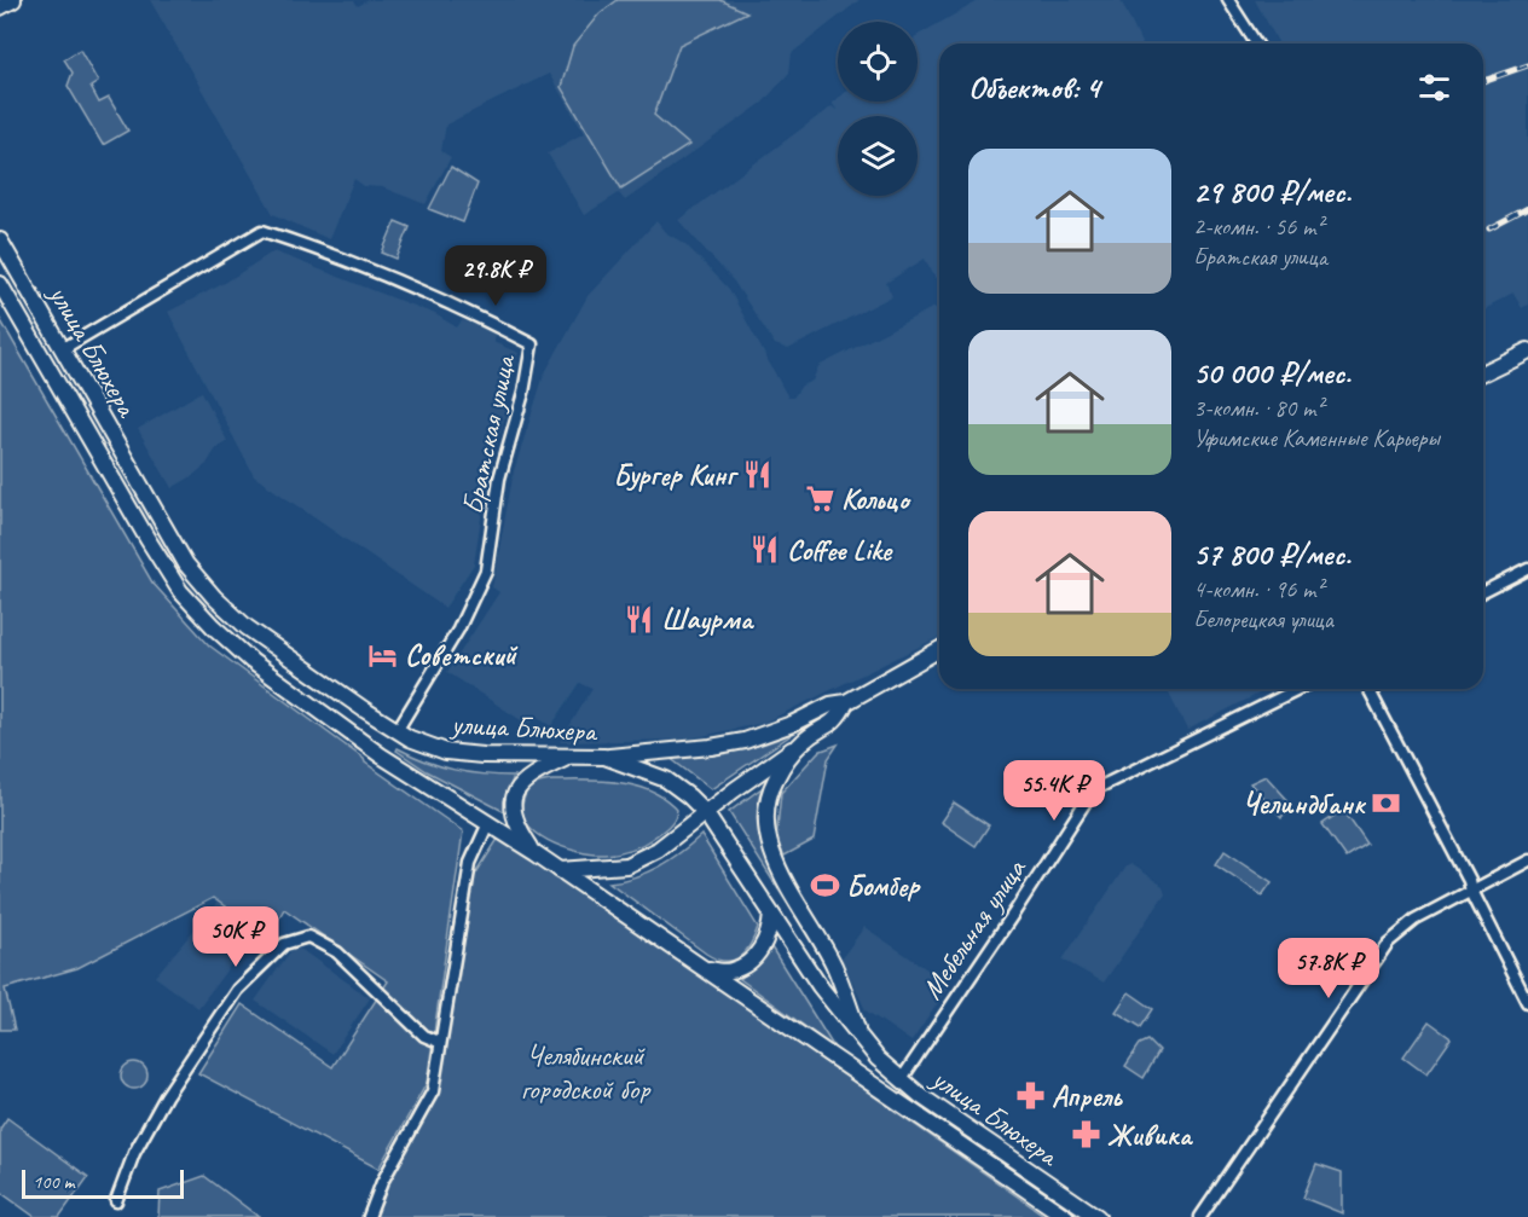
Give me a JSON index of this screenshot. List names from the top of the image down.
{
  "streets": {
    "main road": ["улица Блюхера"],
    "street": ["Братская улица", "Мебельная улица"]
  },
  "crossings": [
    ["улица Блюхера", "Братская улица"],
    ["улица Блюхера", "Мебельная улица"]
  ],
  "parks": ["Челябинский городской бор"],
  "places": {
    "restaurant": ["Бургер Кинг", "Coffee Like", "Шаурма"],
    "supermarket": ["Кольцо"],
    "hotel": ["Советский"],
    "bank": ["Челиндбанк"],
    "sports": ["Бомбер"],
    "pharmacy": ["Апрель", "Живика"]
  },
  "scale_bar": "100 m",
  "page": {
    "heading": "Объектов: 4",
    "list": [
      {
        "name": "29 800 ₽/мес.",
        "note": "2-комн. · 56 m² · Братская улица"
      },
      {
        "name": "50 000 ₽/мес.",
        "note": "3-комн. · 80 m² · Уфимские Каменные Карьеры"
      },
      {
        "name": "57 800 ₽/мес.",
        "note": "4-комн. · 96 m² · Белорецкая улица"
      }
    ],
    "price": [
      "29.8K ₽",
      "55.4K ₽",
      "50K ₽",
      "57.8K ₽"
    ],
    "scale": "100 m"
  }
}
